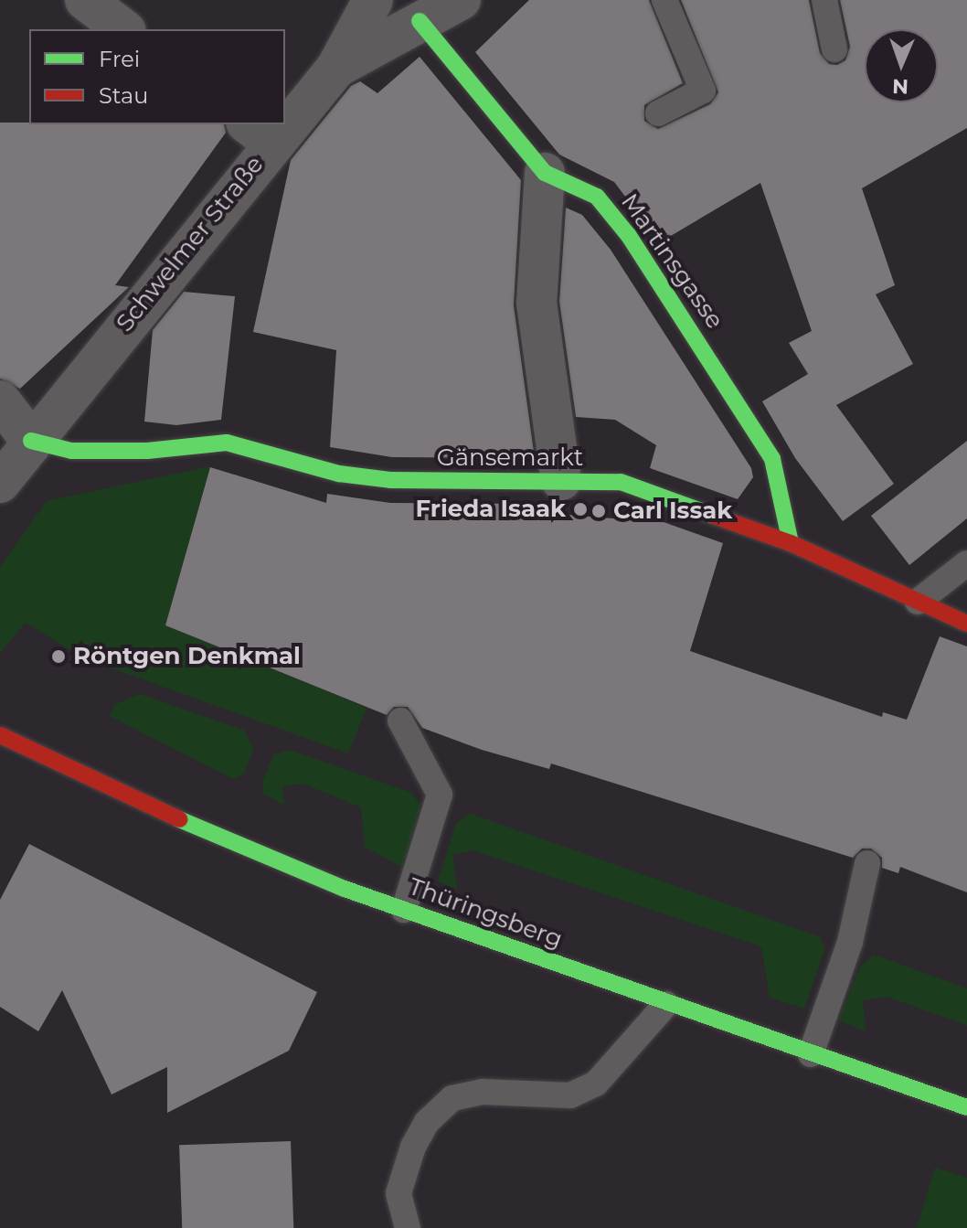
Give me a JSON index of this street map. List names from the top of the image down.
{
  "streets": {
    "street": [
      "Schwelmer Straße",
      "Martinsgasse",
      "Gänsemarkt",
      "Thüringsberg"
    ]
  },
  "crossings": [
    ["Schwelmer Straße", "Gänsemarkt"],
    ["Martinsgasse", "Gänsemarkt"]
  ],
  "places": ["Frieda Isaak", "Carl Issak", "Röntgen Denkmal"],
  "legend": ["Frei", "Stau"],
  "north": "bottom"
}
